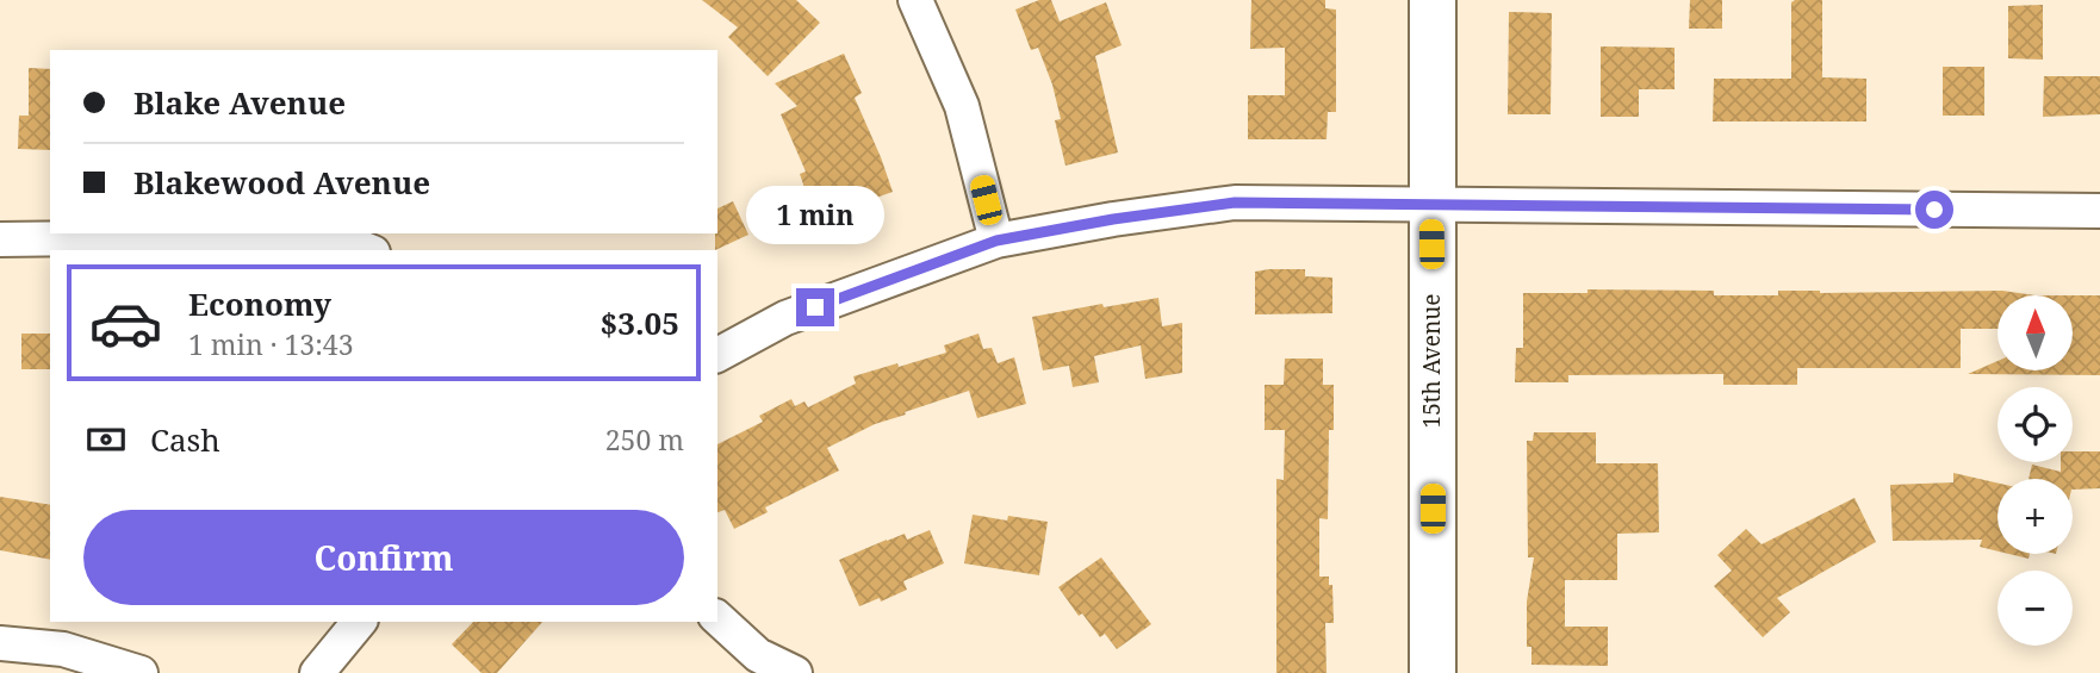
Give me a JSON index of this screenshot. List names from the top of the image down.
{
  "streets": {
    "street": ["15th Avenue"]
  },
  "north": "top",
  "page": {
    "banner": ["Blake Avenue", "Blakewood Avenue"],
    "bubble": "1 min",
    "list": [
      {
        "name": "Economy",
        "note": "1 min · 13:43",
        "value": "$3.05"
      }
    ],
    "map_buttons": ["+", "−"],
    "pay": ["Cash", "250 m"],
    "buttons": "Confirm"
  }
}
